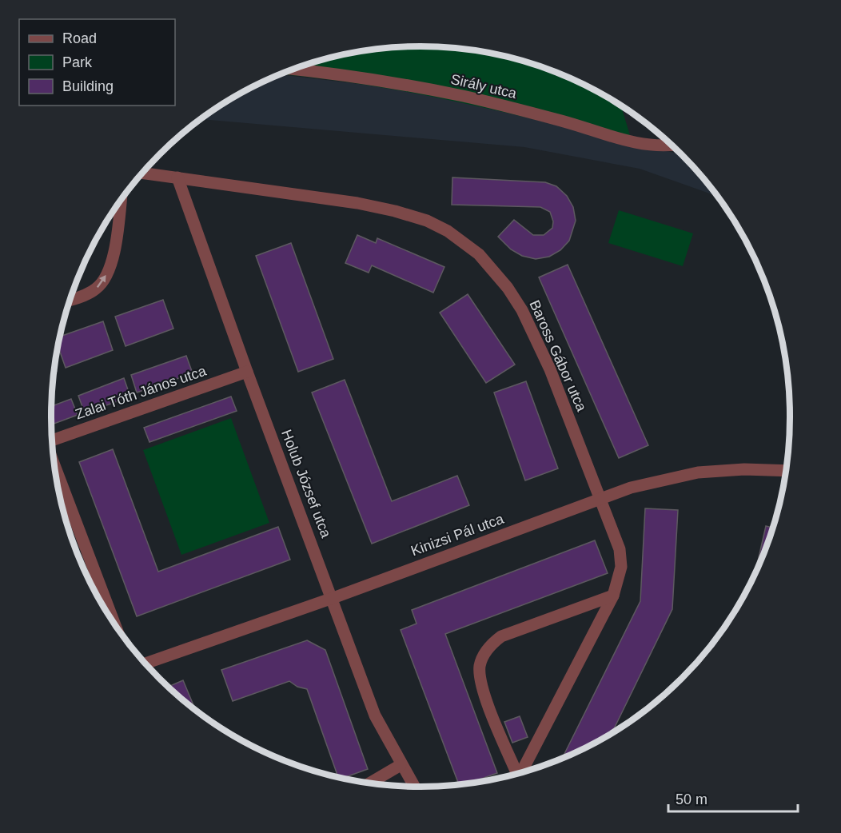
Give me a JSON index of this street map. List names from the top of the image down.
{
  "streets": {
    "street": [
      "Sirály utca",
      "Baross Gábor utca",
      "Zalai Tóth János utca",
      "Holub József utca",
      "Kinizsi Pál utca"
    ]
  },
  "crossings": [
    ["Baross Gábor utca", "Holub József utca"],
    ["Baross Gábor utca", "Kinizsi Pál utca"],
    ["Zalai Tóth János utca", "Holub József utca"],
    ["Holub József utca", "Kinizsi Pál utca"]
  ],
  "legend": ["Road", "Park", "Building"],
  "scale_bar": "50 m"
}
